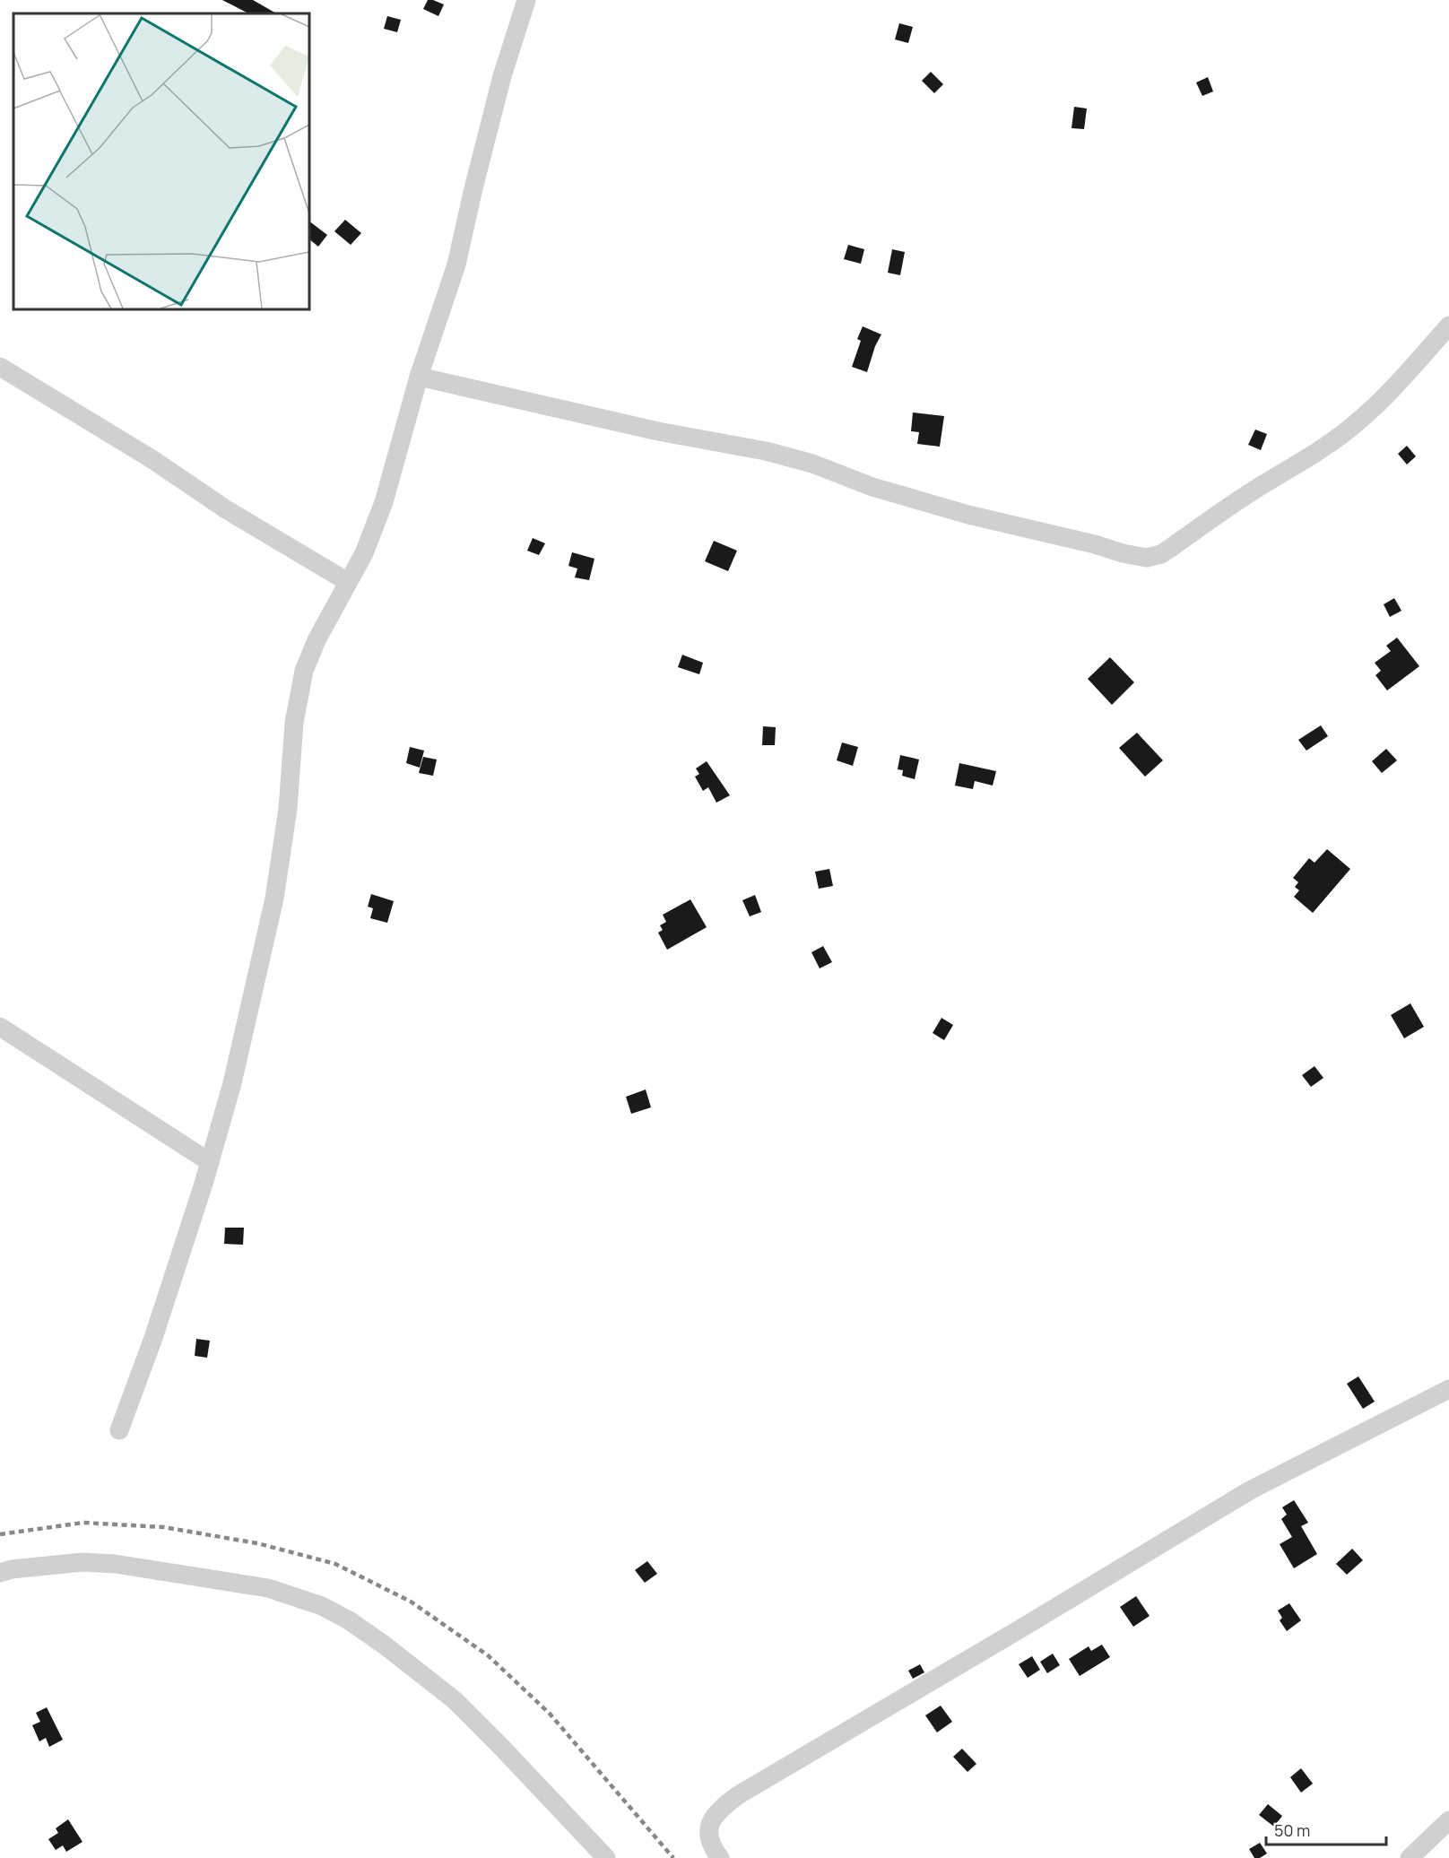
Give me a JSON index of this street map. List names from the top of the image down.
{
  "scale_bar": "50 m"
}
